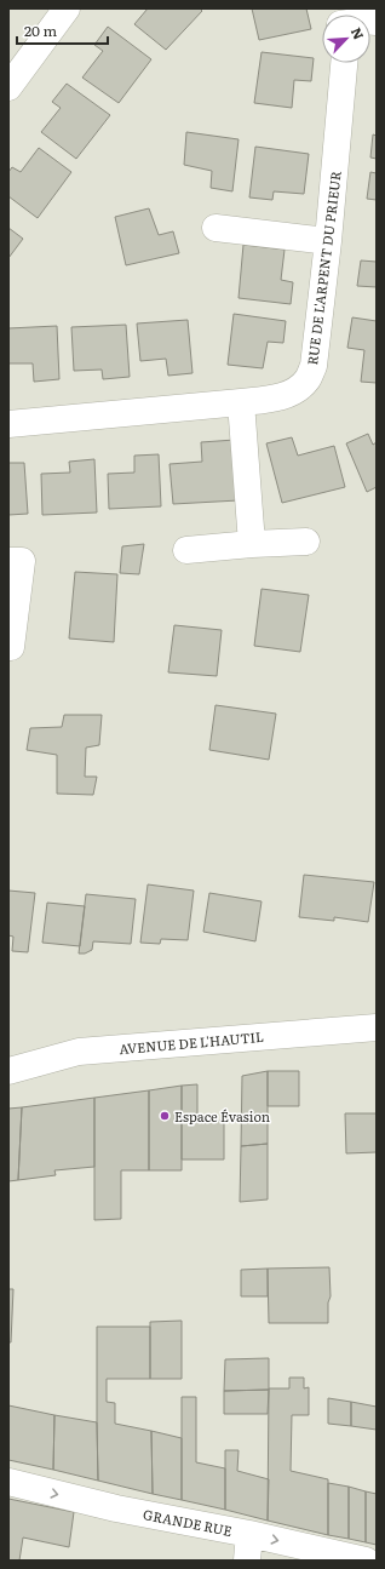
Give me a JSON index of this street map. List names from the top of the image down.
{
  "streets": {
    "street": ["RUE DE L'ARPENT DU PRIEUR", "AVENUE DE L'HAUTIL", "GRANDE RUE"]
  },
  "one_way": ["GRANDE RUE"],
  "places": ["Espace Évasion"],
  "scale_bar": "20 m",
  "north": "top right"
}
